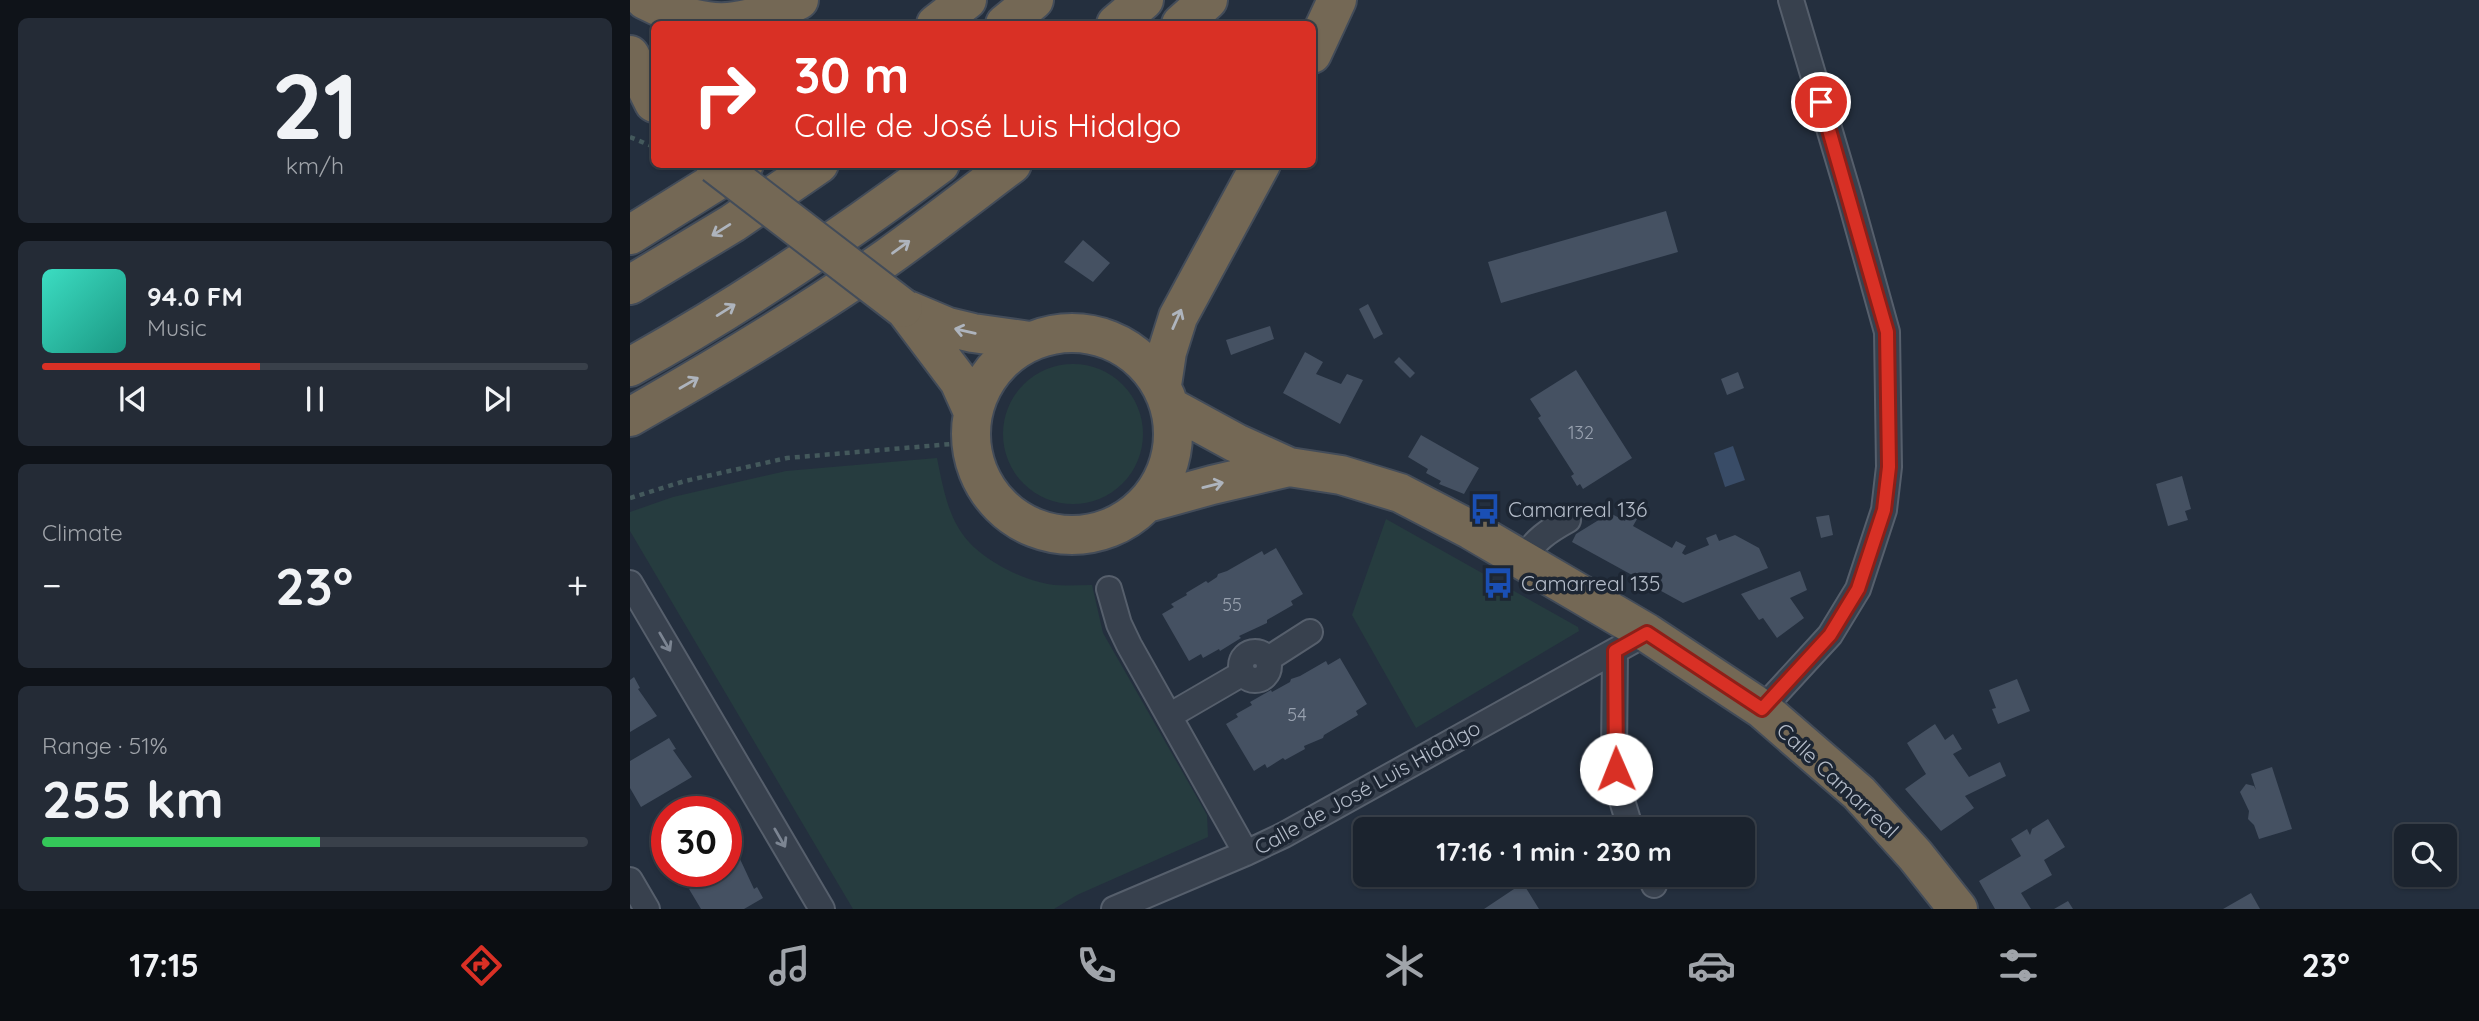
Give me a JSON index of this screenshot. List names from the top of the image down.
{
  "streets": {
    "highway": ["Calle Camarreal"],
    "street": ["Calle de José Luis Hidalgo"]
  },
  "crossings": [
    ["Calle Camarreal", "Calle de José Luis Hidalgo"]
  ],
  "places": {
    "bus stop": ["Camarreal 136", "Camarreal 135"]
  },
  "house_numbers": ["132", "55", "54"],
  "page": {
    "tile": [
      ["21", "km/h"],
      "Climate",
      ["Range · 51%", "255 km"]
    ],
    "turn": ["30 m", "Calle de José Luis Hidalgo"],
    "song": ["94.0 FM", "Music"],
    "heat": ["−", "23°", "+"],
    "limit": "30",
    "trip": "17:16 · 1 min · 230 m",
    "tabs": ["17:15", "23°"]
  }
}
